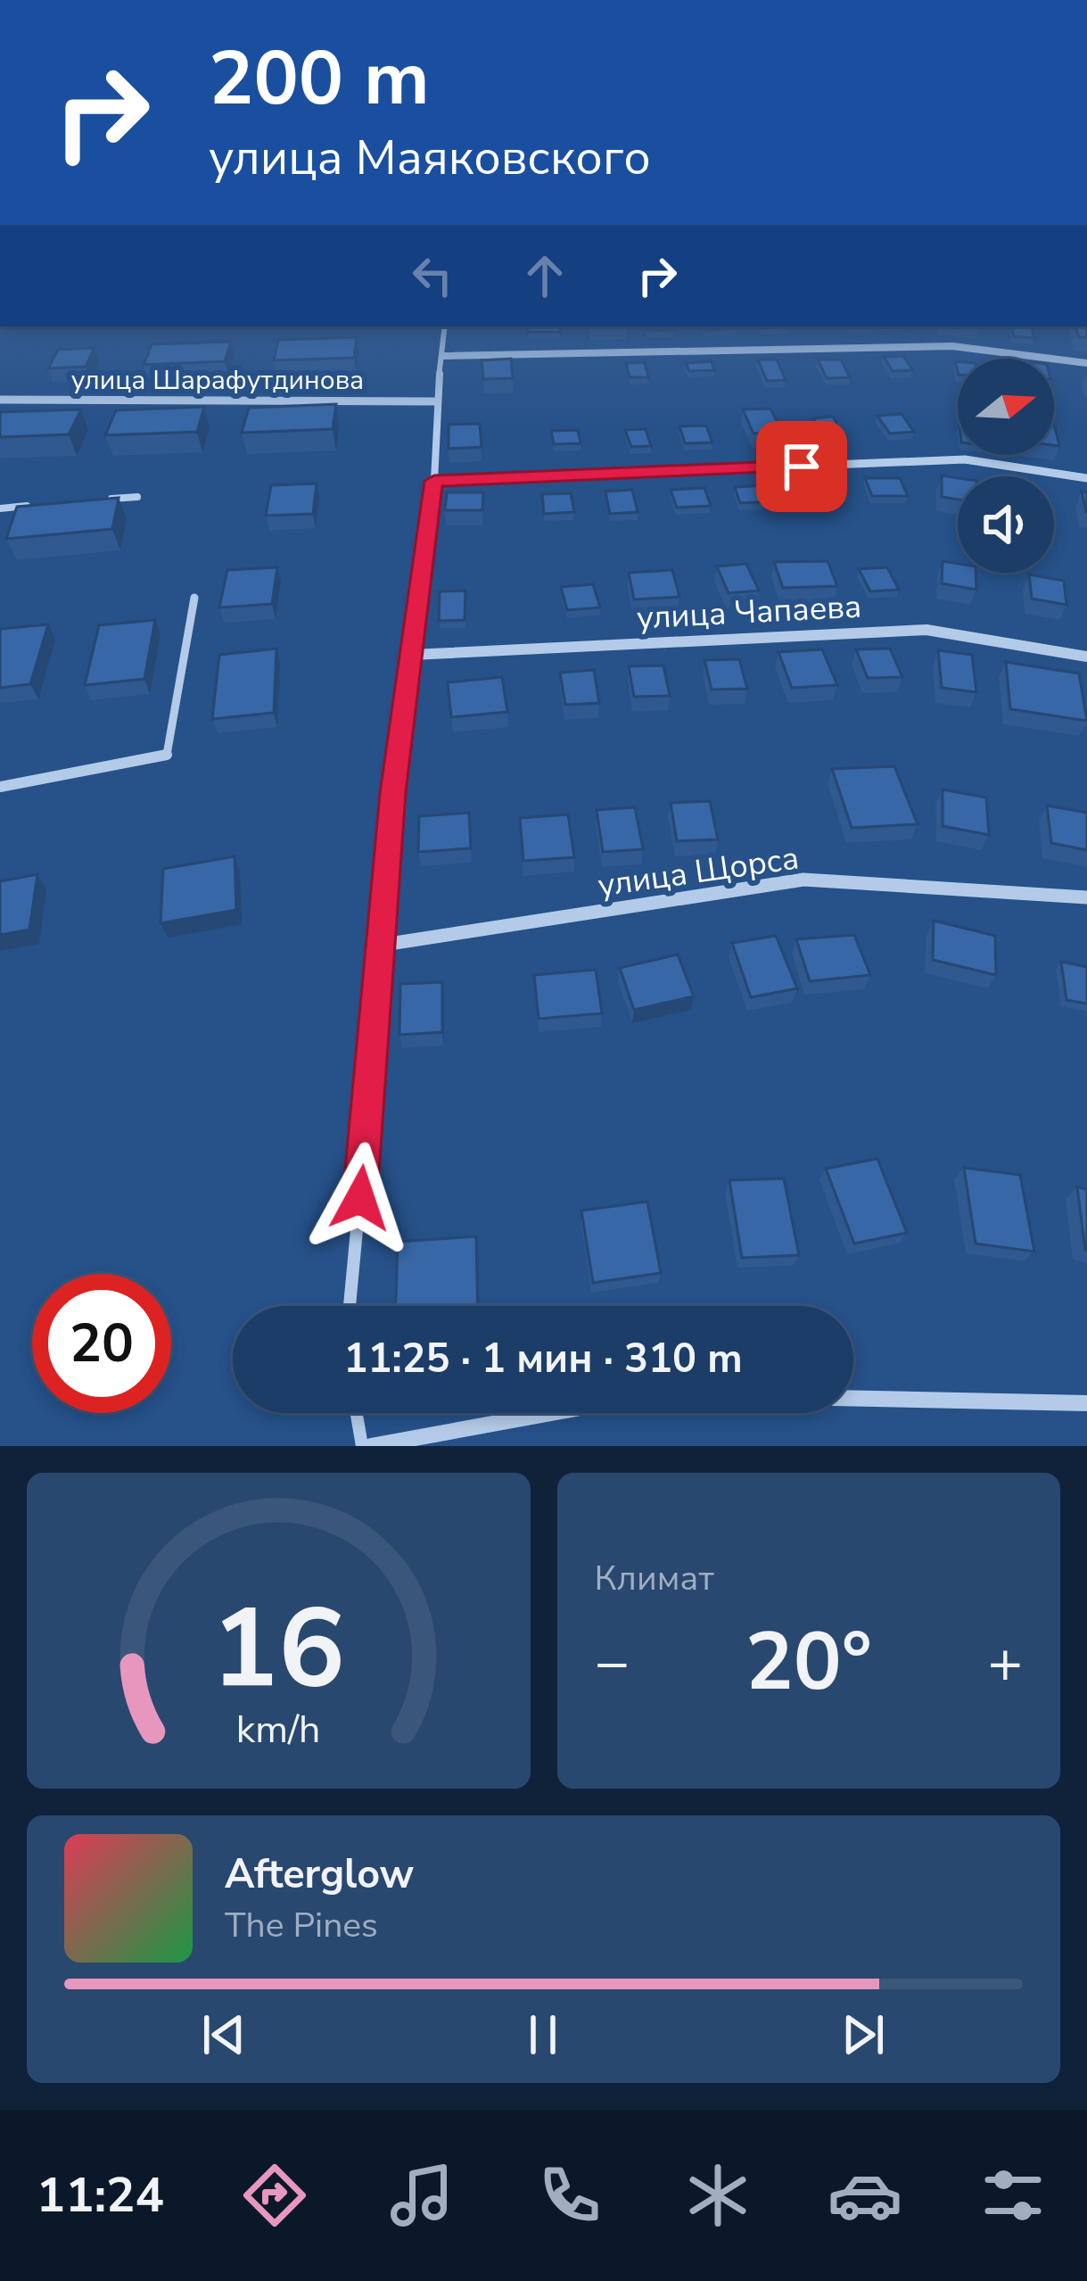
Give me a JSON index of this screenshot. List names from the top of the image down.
{
  "streets": {
    "street": ["улица Шарафутдинова", "улица Чапаева", "улица Щорса"]
  },
  "north": "right",
  "page": {
    "turn": ["200 m", "улица Маяковского"],
    "limit": "20",
    "trip": "11:25 · 1 мин · 310 m",
    "tile": "Климат",
    "heat": ["−", "20°", "+"],
    "song": ["Afterglow", "The Pines"],
    "tabs": "11:24",
    "gauge": ["16", "km/h"]
  }
}
